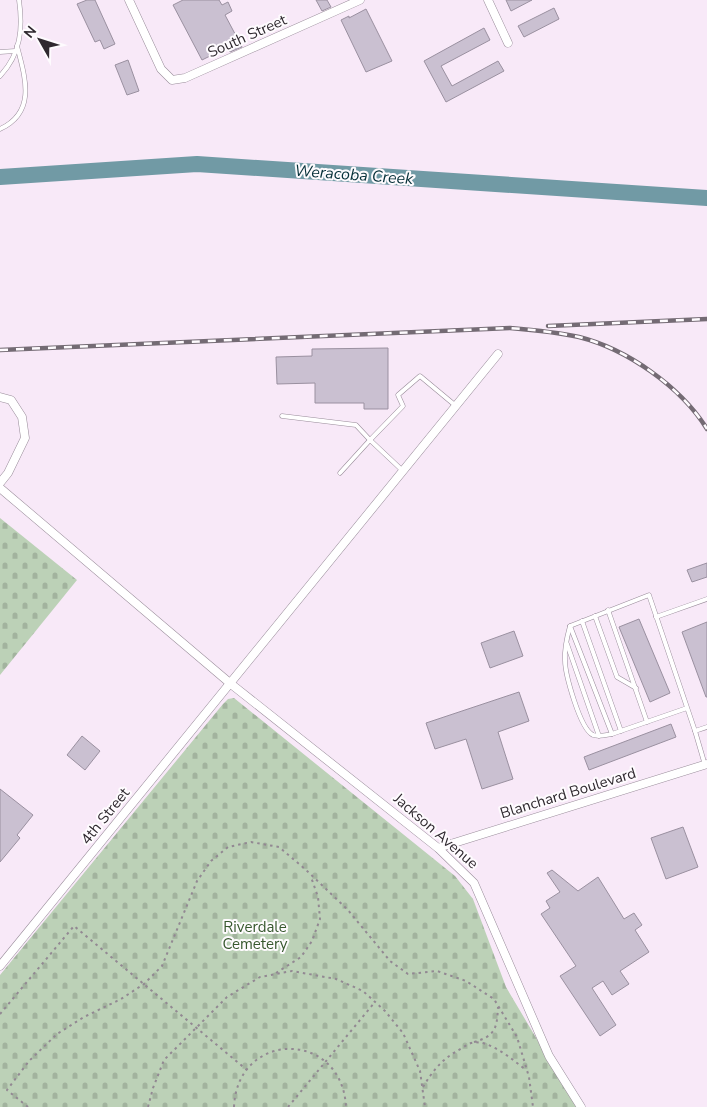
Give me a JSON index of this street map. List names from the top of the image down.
{
  "streets": {
    "street": [
      "South Street",
      "Blanchard Boulevard",
      "4th Street",
      "Jackson Avenue"
    ]
  },
  "crossings": [
    ["Blanchard Boulevard", "Jackson Avenue"],
    ["4th Street", "Jackson Avenue"]
  ],
  "water": ["Weracoba Creek"],
  "parks": ["Riverdale Cemetery"],
  "north": "top left"
}
